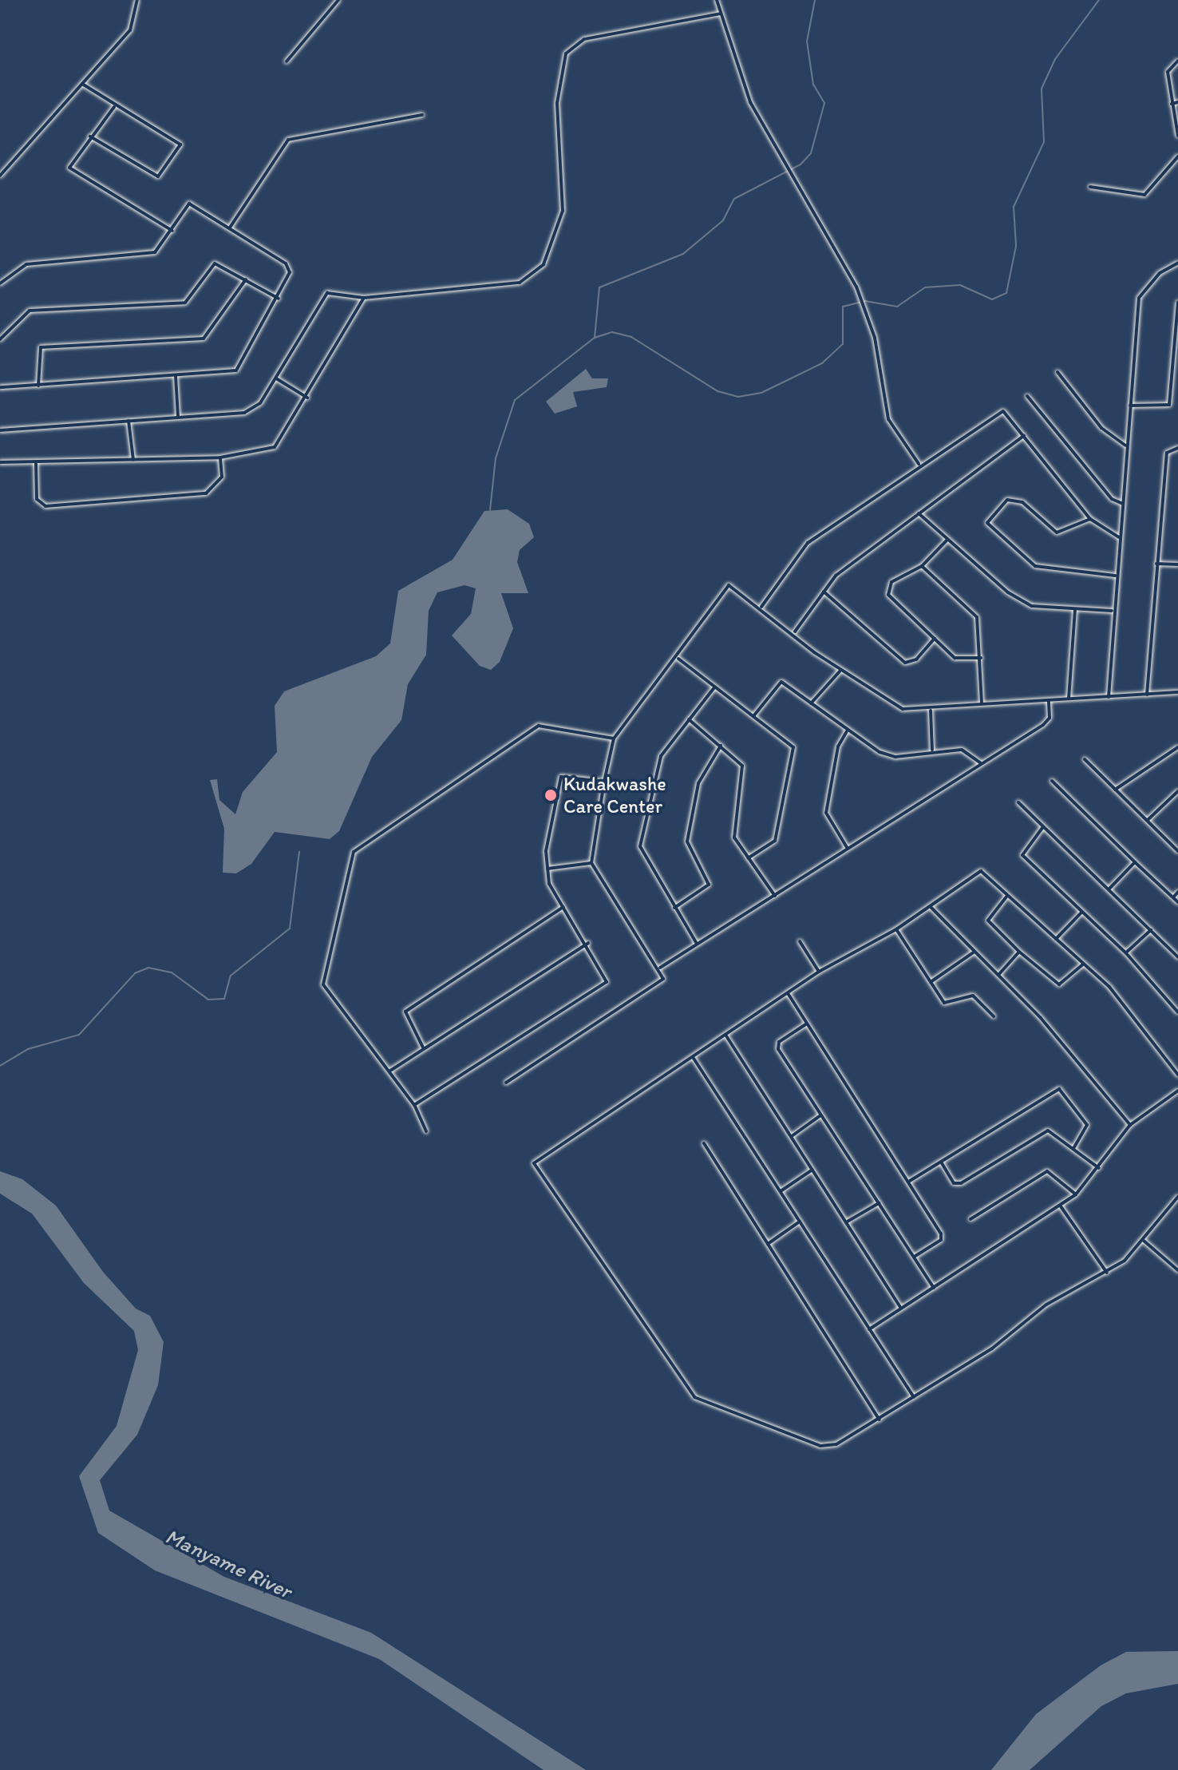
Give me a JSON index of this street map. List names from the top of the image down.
{
  "water": ["Manyame River"],
  "places": ["Kudakwashe Care Center"]
}
